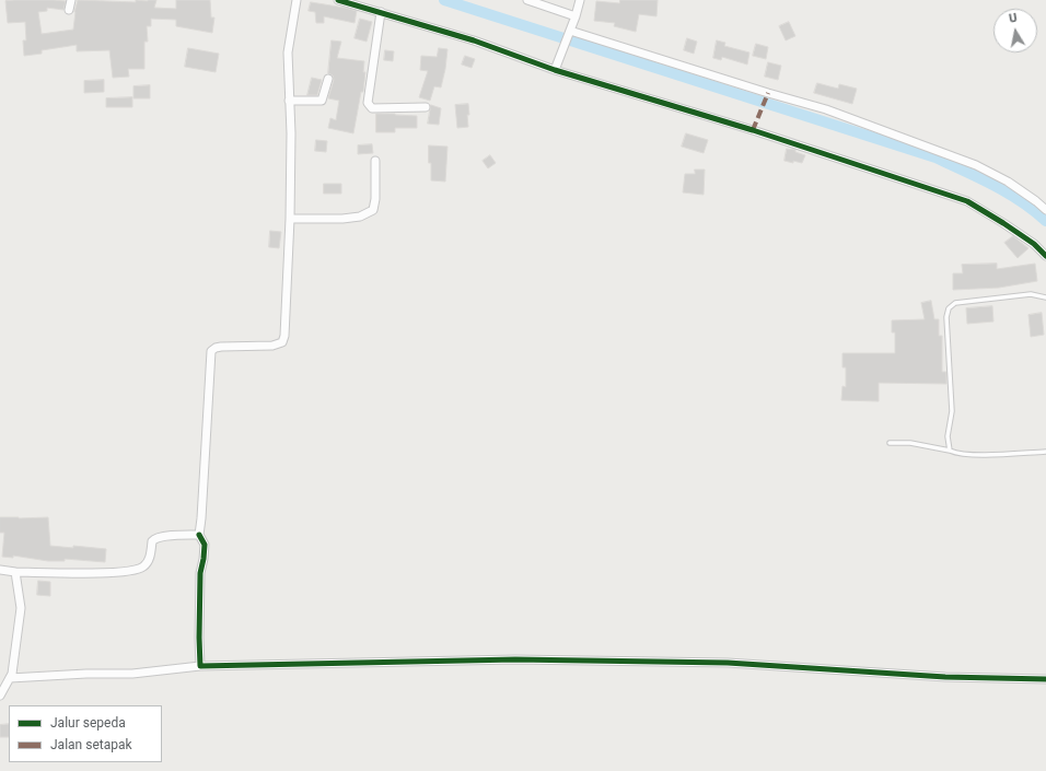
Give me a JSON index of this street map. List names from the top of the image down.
{
  "legend": ["Jalur sepeda", "Jalan setapak"],
  "north": "top"
}
